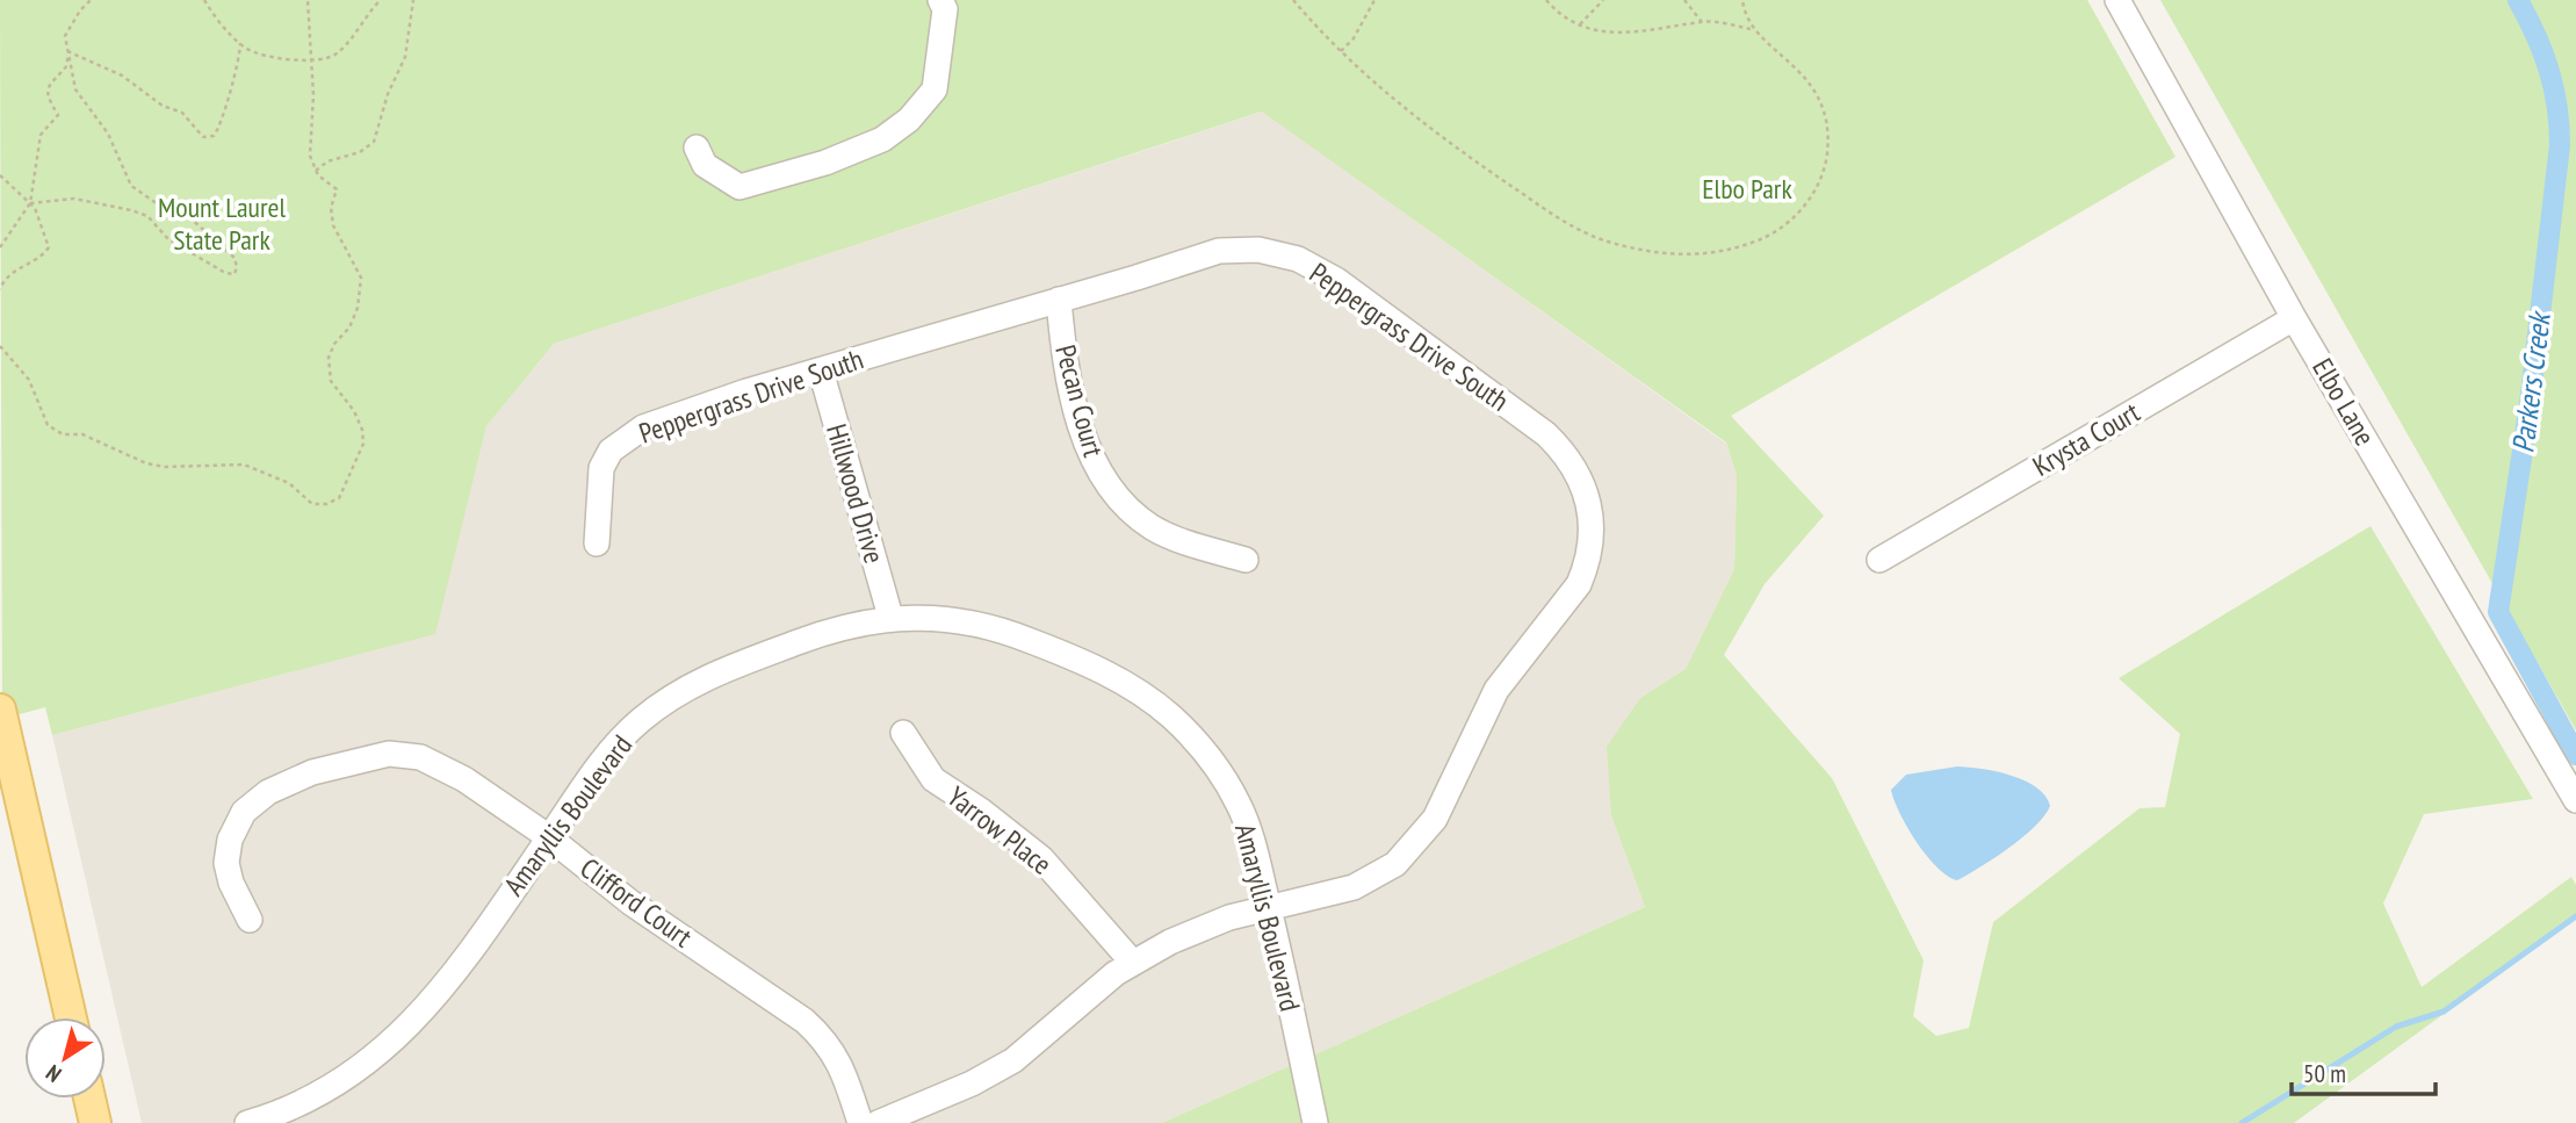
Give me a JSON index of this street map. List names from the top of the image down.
{
  "streets": {
    "street": [
      "Peppergrass Drive South",
      "Pecan Court",
      "Elbo Lane",
      "Krysta Court",
      "Hillwood Drive",
      "Amaryllis Boulevard",
      "Yarrow Place",
      "Clifford Court"
    ]
  },
  "crossings": [
    ["Peppergrass Drive South", "Pecan Court"],
    ["Peppergrass Drive South", "Hillwood Drive"],
    ["Peppergrass Drive South", "Amaryllis Boulevard"],
    ["Peppergrass Drive South", "Yarrow Place"],
    ["Elbo Lane", "Krysta Court"],
    ["Hillwood Drive", "Amaryllis Boulevard"],
    ["Amaryllis Boulevard", "Clifford Court"]
  ],
  "water": ["Parkers Creek"],
  "parks": ["Elbo Park", "Mount Laurel State Park"],
  "scale_bar": "50 m",
  "north": "bottom left"
}
